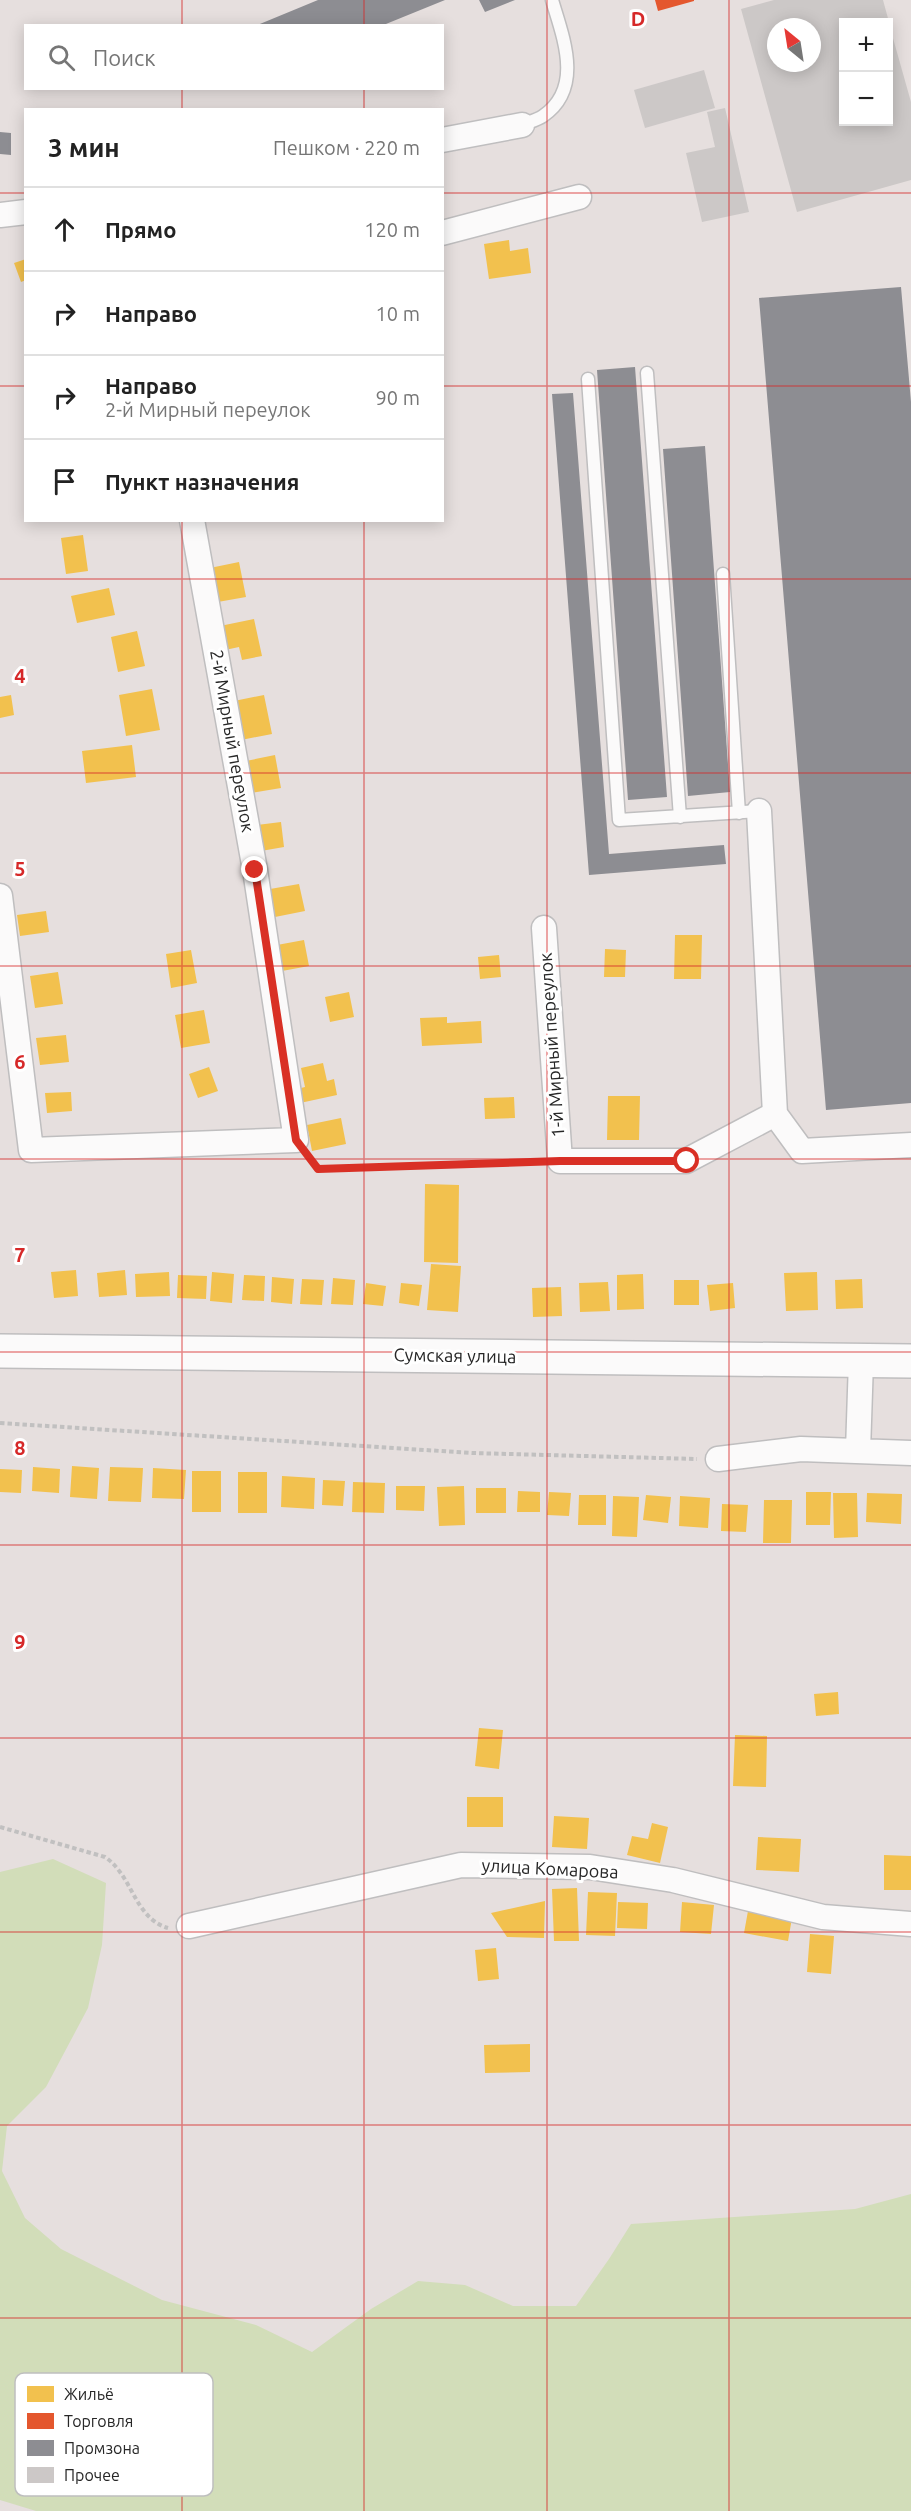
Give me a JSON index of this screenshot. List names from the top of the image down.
{
  "streets": {
    "main road": ["Сумская улица"],
    "street": ["2-й Мирный переулок", "1-й Мирный переулок", "улица Комарова"]
  },
  "legend": [
    "Жильё",
    "Торговля",
    "Промзона",
    "Прочее"
  ],
  "north": "top left",
  "page": {
    "map_buttons": ["+", "−"],
    "search": "Поиск",
    "heading": ["3 мин", "Пешком · 220 m"],
    "list": [
      ["Прямо", "120 m"],
      ["Направо", "10 m"],
      ["Направо", "2-й Мирный переулок", "90 m"],
      "Пункт назначения"
    ]
  },
  "grid": {
    "columns": ["D"],
    "rows": [
      "4",
      "5",
      "6",
      "7",
      "8",
      "9"
    ]
  }
}
